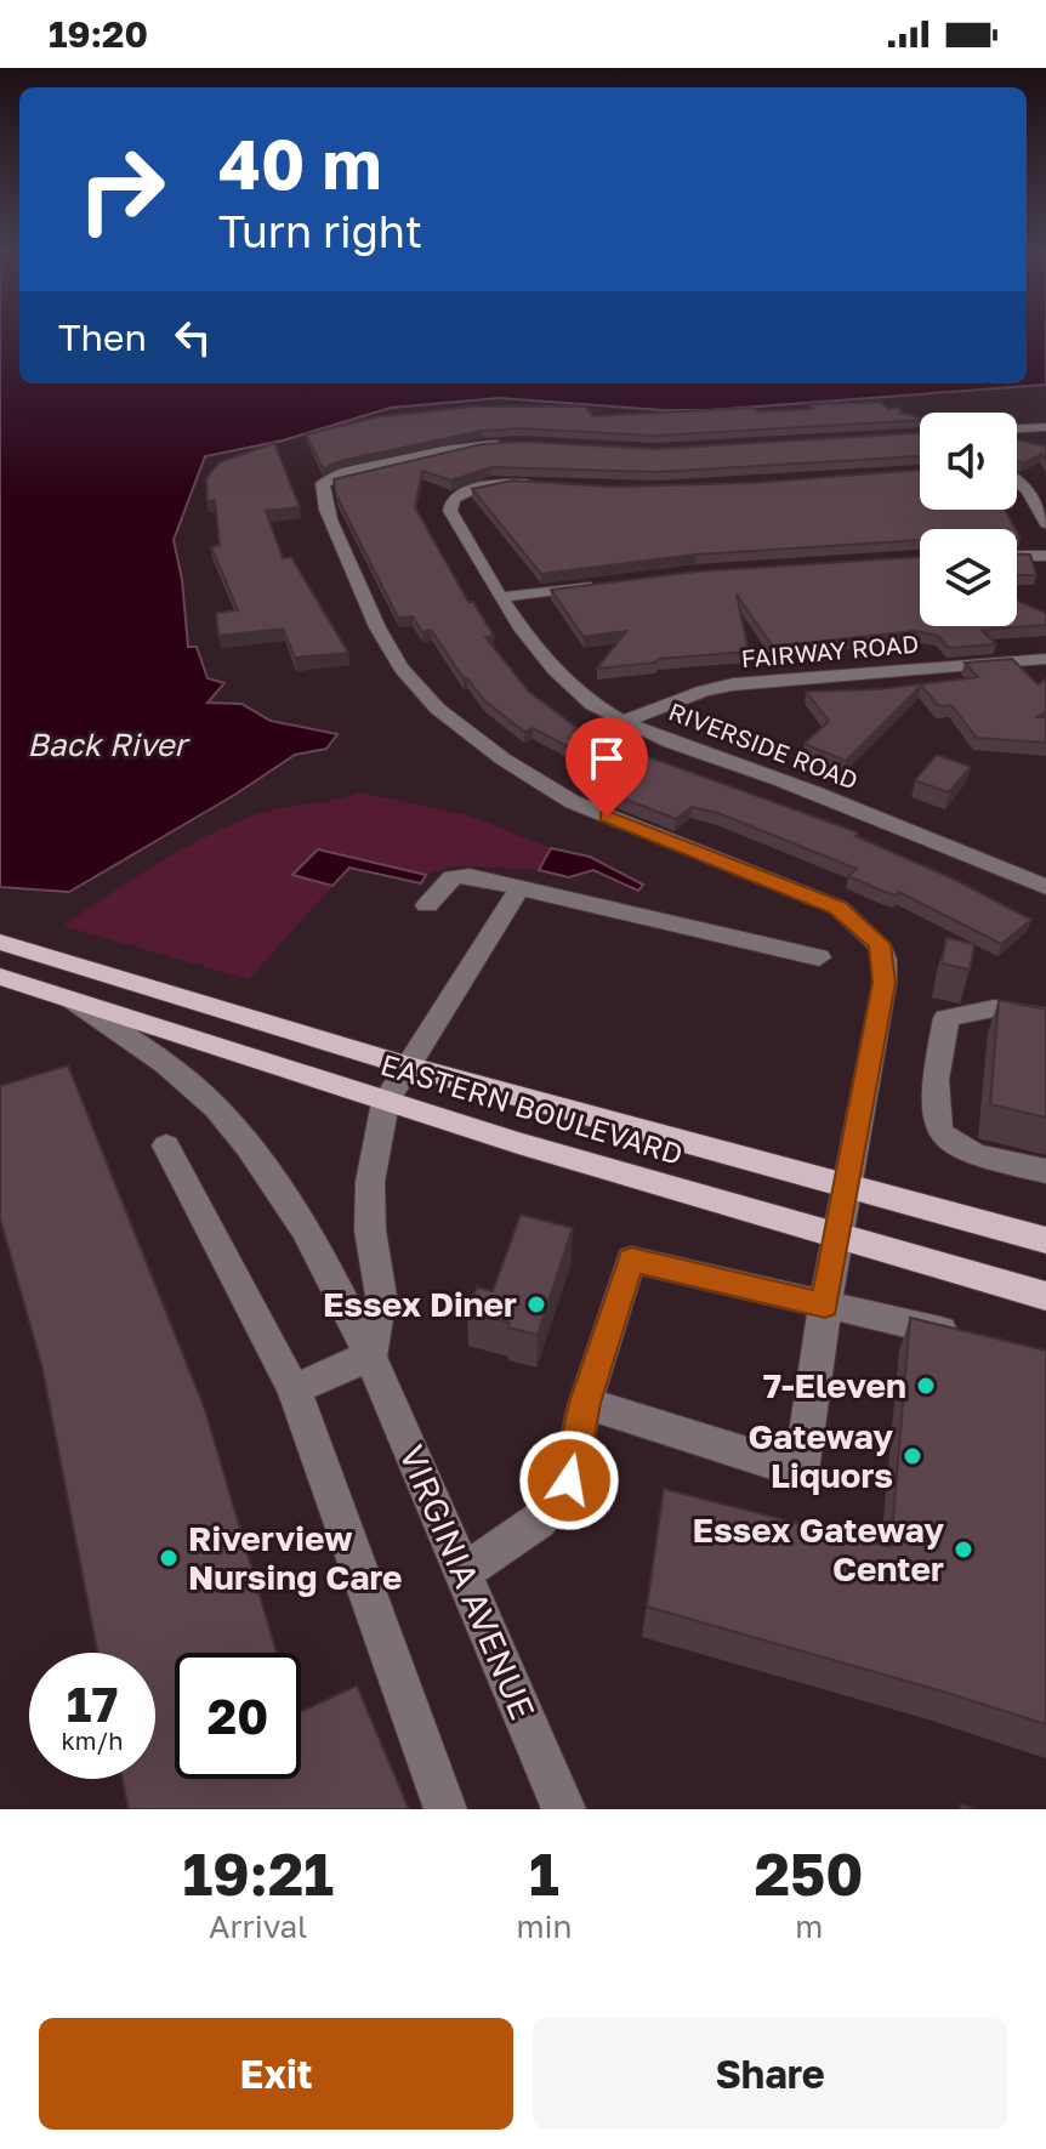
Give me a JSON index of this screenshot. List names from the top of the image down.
{
  "streets": {
    "main road": ["EASTERN BOULEVARD"],
    "street": ["FAIRWAY ROAD", "RIVERSIDE ROAD", "VIRGINIA AVENUE"]
  },
  "crossings": [
    ["FAIRWAY ROAD", "RIVERSIDE ROAD"],
    ["EASTERN BOULEVARD", "VIRGINIA AVENUE"]
  ],
  "water": ["Back River"],
  "places": [
    "Essex Diner",
    "7-Eleven",
    "Gateway Liquors",
    "Essex Gateway Center",
    "Riverview Nursing Care"
  ],
  "page": {
    "status": "19:20",
    "turn": ["40 m", "Turn right"],
    "then": "Then",
    "speed": "17 km/h",
    "limit": "20",
    "eta": [
      "19:21",
      "Arrival",
      "1",
      "min",
      "250",
      "m"
    ],
    "buttons": ["Exit", "Share"]
  }
}
